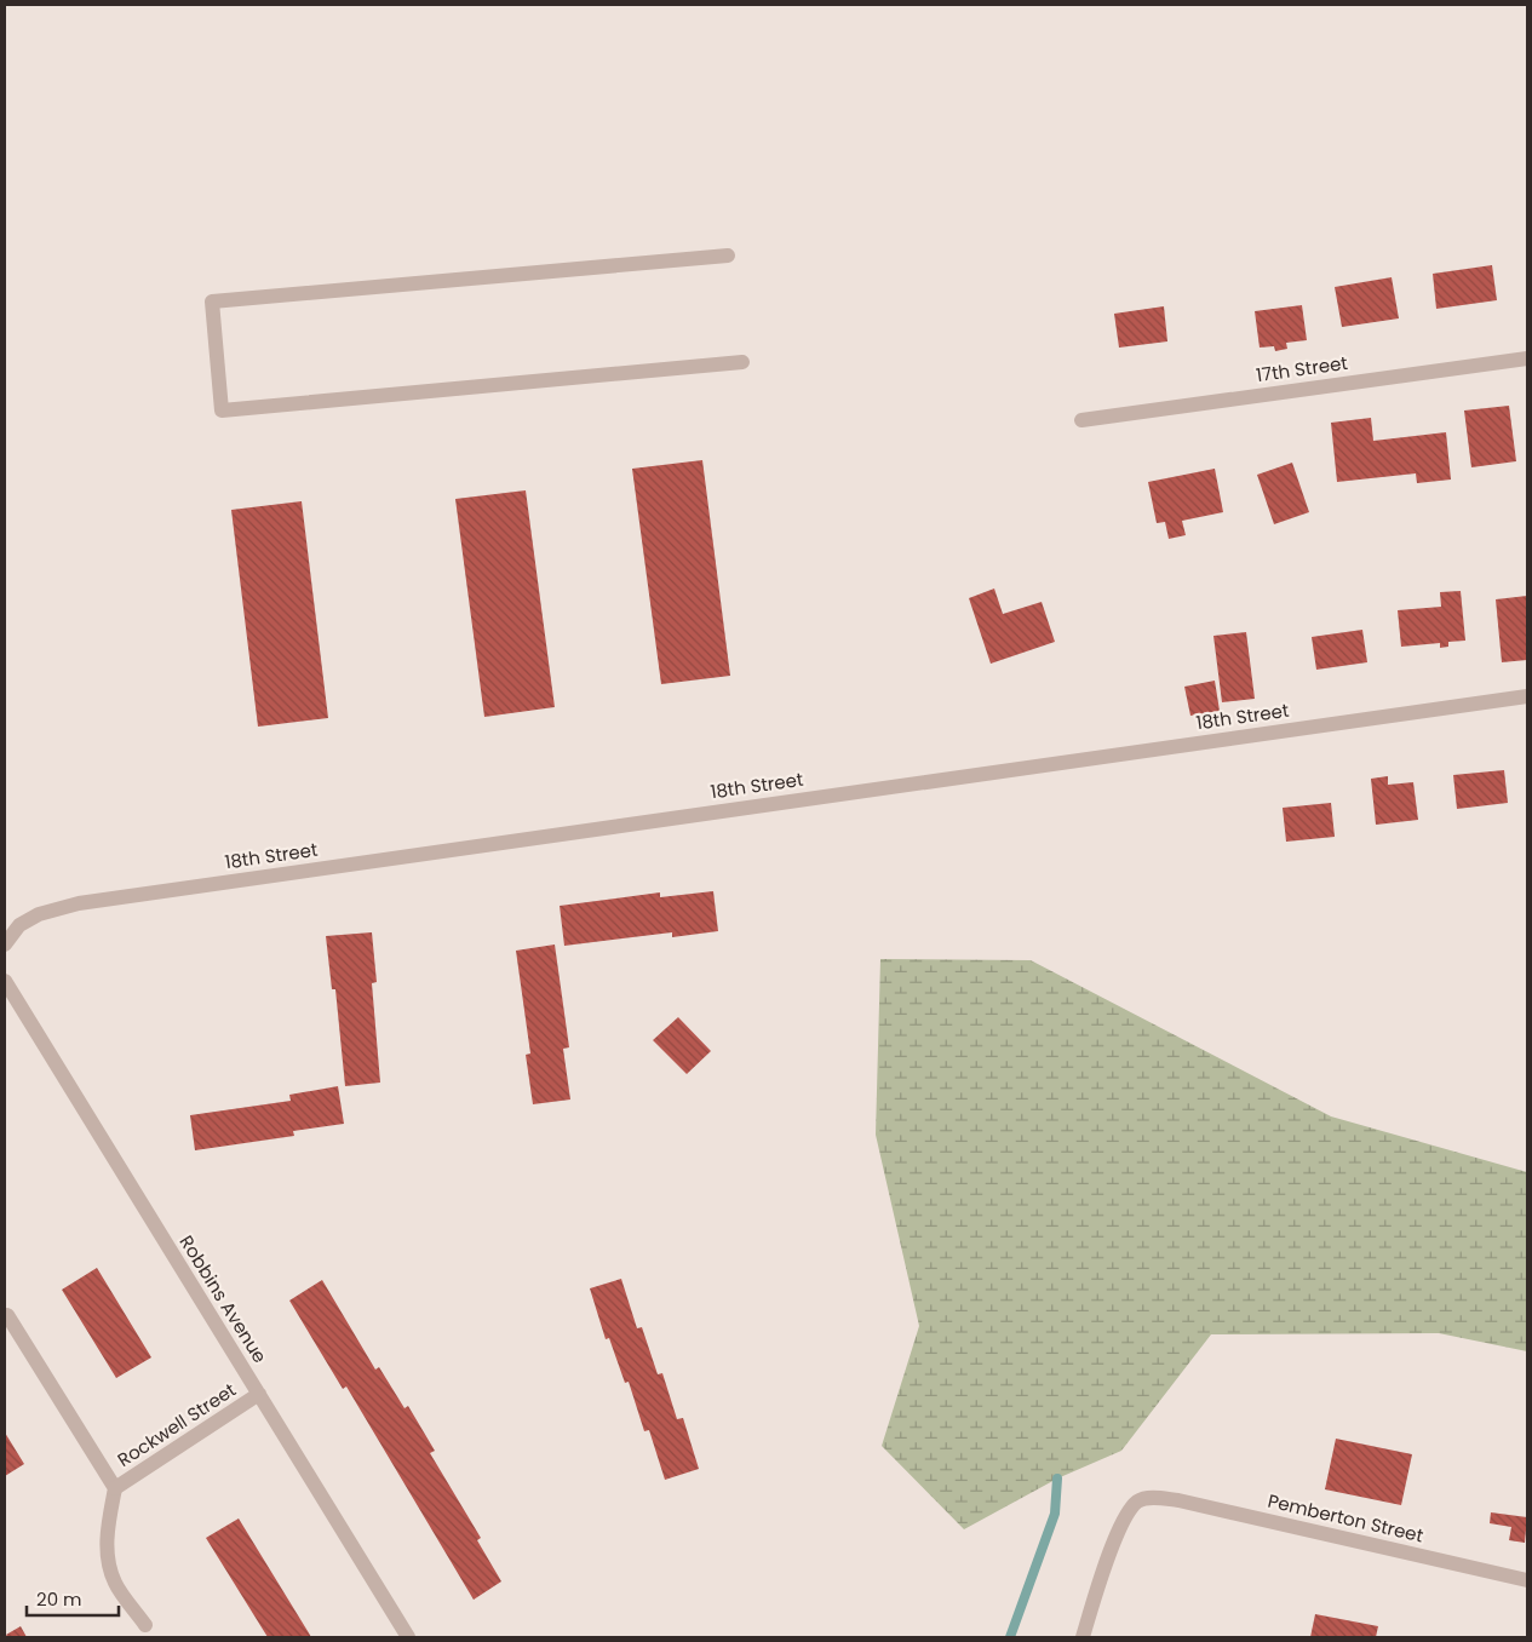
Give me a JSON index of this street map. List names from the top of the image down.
{
  "streets": {
    "street": [
      "17th Street",
      "18th Street",
      "Robbins Avenue",
      "Rockwell Street",
      "Pemberton Street"
    ]
  },
  "crossings": [
    ["Robbins Avenue", "Rockwell Street"]
  ],
  "scale_bar": "20 m"
}
